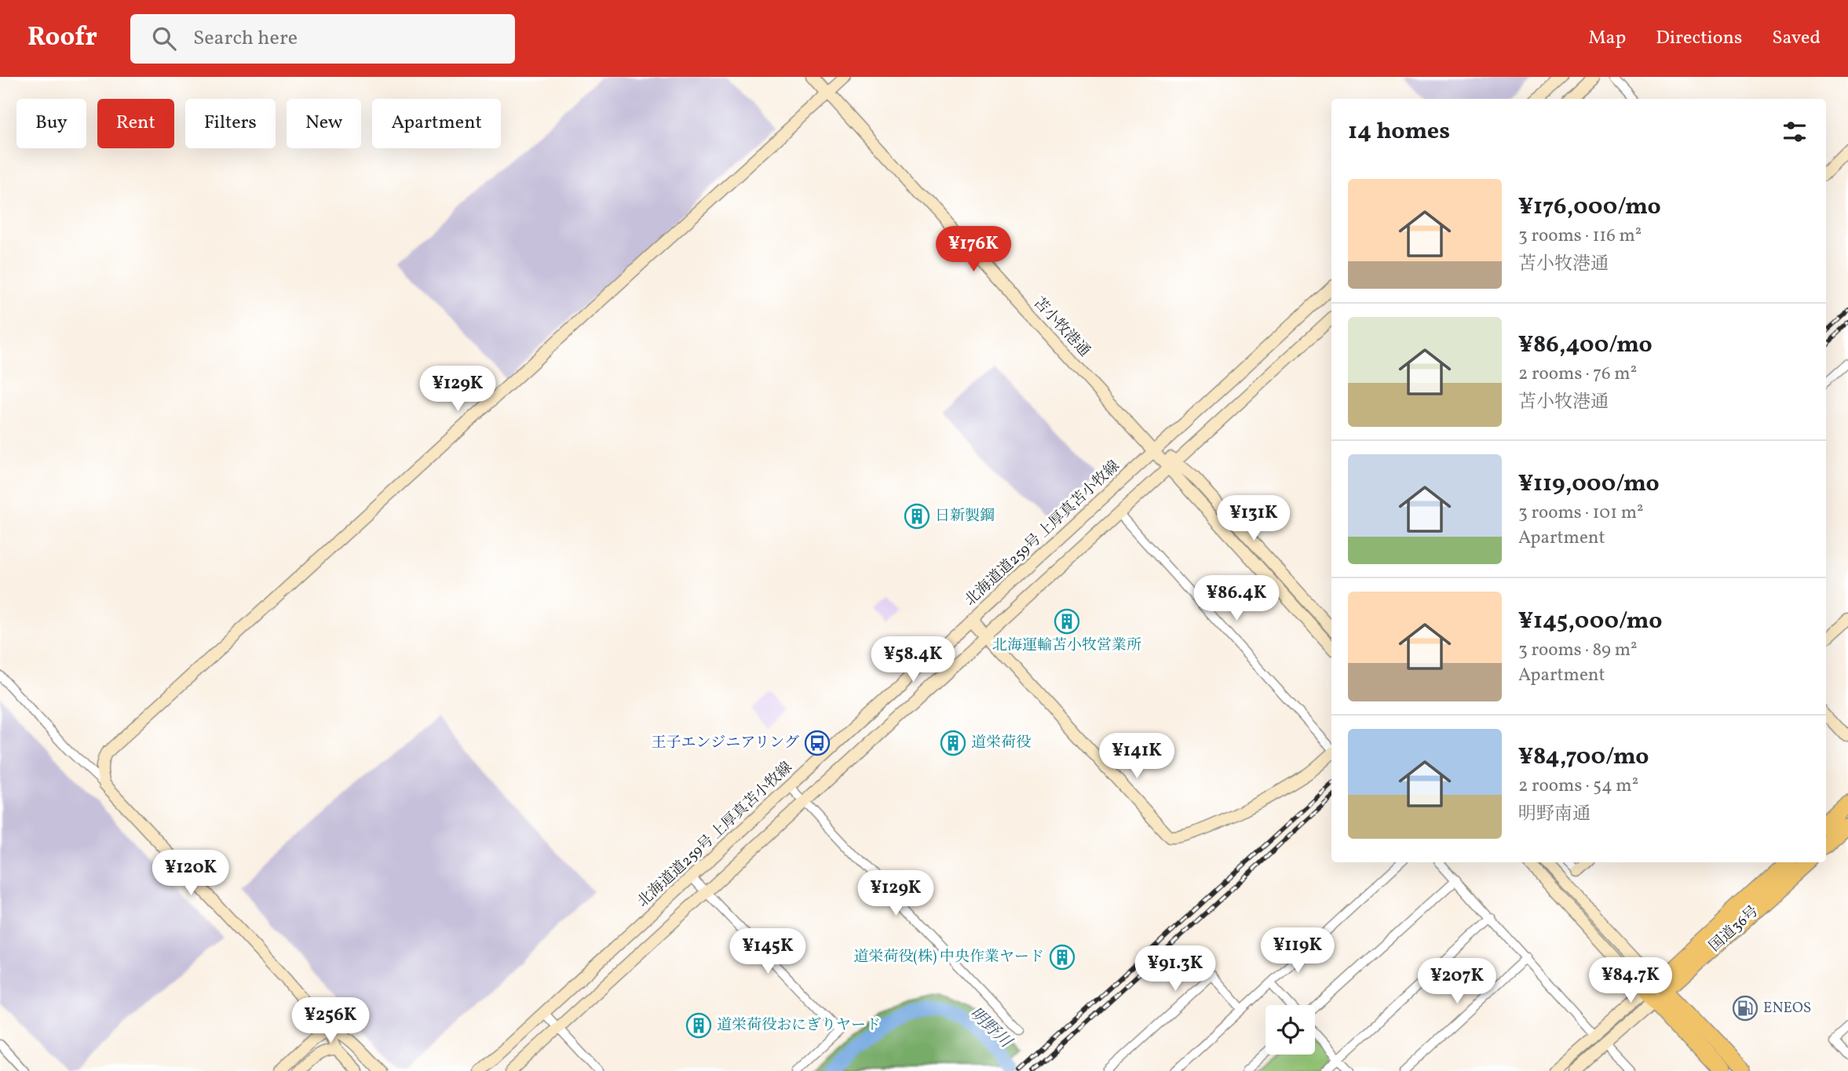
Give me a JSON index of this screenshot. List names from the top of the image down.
{
  "streets": {
    "highway": ["国道36号"],
    "street": ["苫小牧港通", "北海道道259号 上厚真苫小牧線"]
  },
  "crossings": [
    ["苫小牧港通", "北海道道259号 上厚真苫小牧線"]
  ],
  "water": ["明野川"],
  "places": {
    "building": [
      "日新製鋼",
      "北海運輸苫小牧営業所",
      "道栄荷役",
      "道栄荷役(株) 中央作業ヤード",
      "道栄荷役おにぎりヤード"
    ],
    "bus stop": ["王子エンジニアリング"],
    "fuel station": ["ENEOS"]
  },
  "page": {
    "header": "Roofr",
    "search": "Search here",
    "nav": ["Map", "Directions", "Saved"],
    "chip": [
      "Buy",
      "Rent",
      "Filters",
      "New",
      "Apartment"
    ],
    "heading": "14 homes",
    "list": [
      {
        "name": "¥176,000/mo",
        "note": "3 rooms · 116 m² · 苫小牧港通"
      },
      {
        "name": "¥86,400/mo",
        "note": "2 rooms · 76 m² · 苫小牧港通"
      },
      {
        "name": "¥119,000/mo",
        "note": "3 rooms · 101 m² · Apartment"
      },
      {
        "name": "¥145,000/mo",
        "note": "3 rooms · 89 m² · Apartment"
      },
      {
        "name": "¥84,700/mo",
        "note": "2 rooms · 54 m² · 明野南通"
      }
    ],
    "price": [
      "¥176K",
      "¥129K",
      "¥131K",
      "¥86.4K",
      "¥58.4K",
      "¥141K",
      "¥120K",
      "¥129K",
      "¥119K",
      "¥145K",
      "¥91.3K",
      "¥84.7K",
      "¥207K",
      "¥256K"
    ]
  }
}
